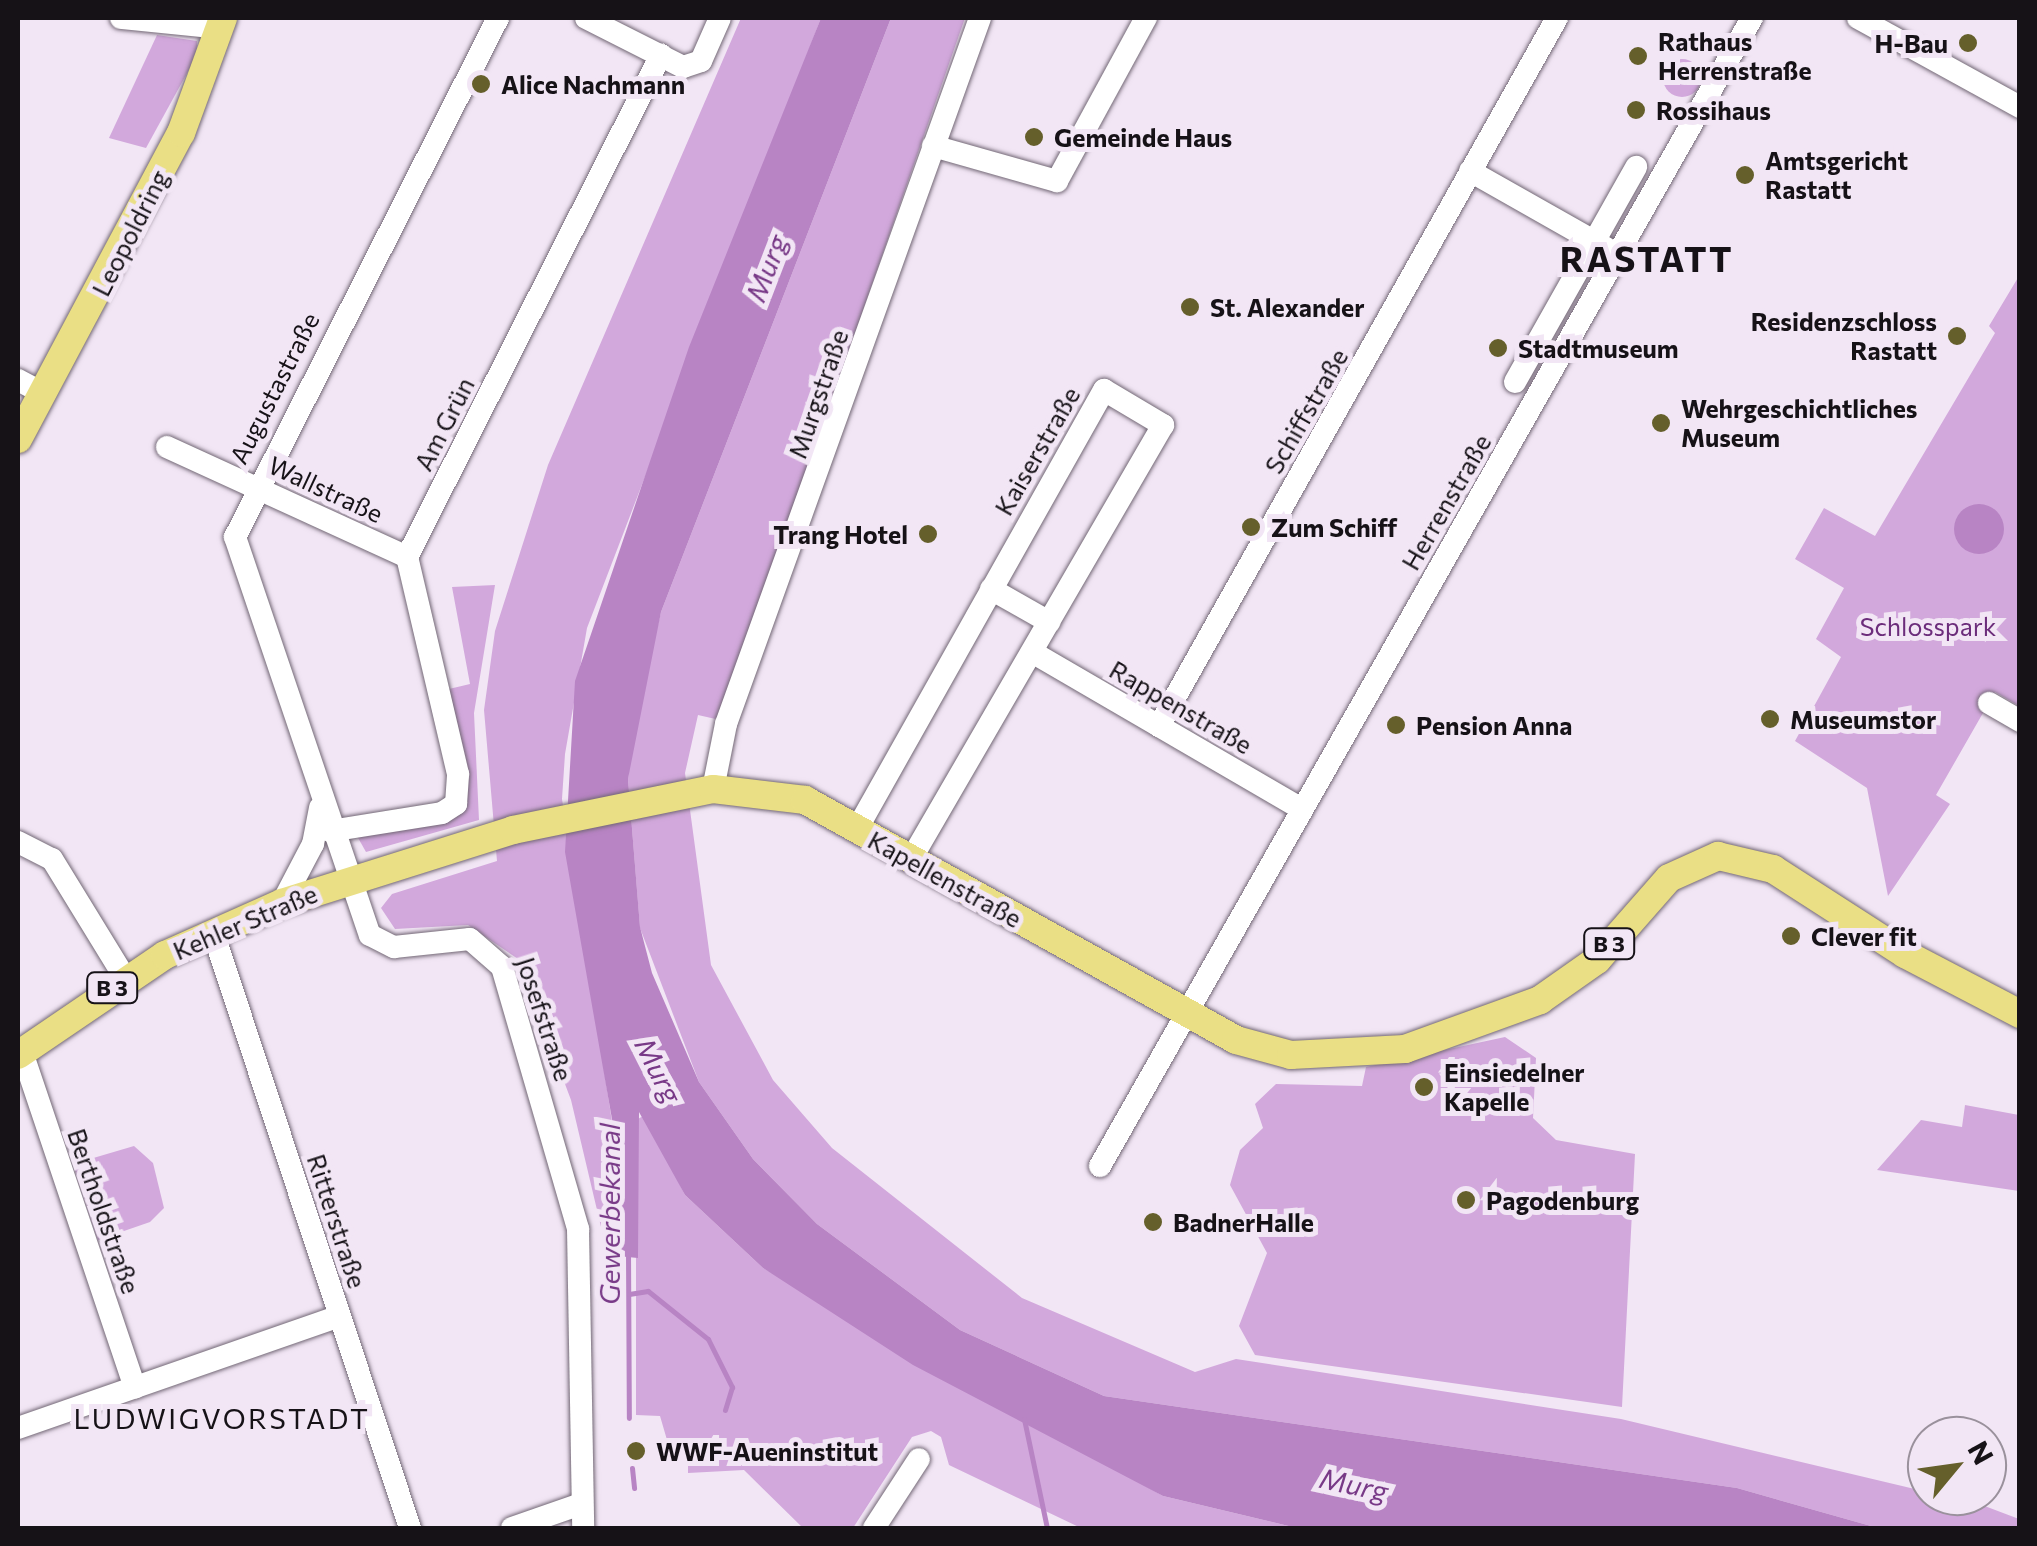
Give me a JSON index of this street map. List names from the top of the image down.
{
  "streets": {
    "main road": [
      "Leopoldring",
      "Kapellenstraße",
      "Kehler Straße",
      "B 3"
    ],
    "street": [
      "Augustastraße",
      "Murgstraße",
      "Schiffstraße",
      "Am Grün",
      "Kaiserstraße",
      "Wallstraße",
      "Herrenstraße",
      "Rappenstraße",
      "Josefstraße",
      "Bertholdstraße",
      "Ritterstraße"
    ]
  },
  "crossings": [
    ["Augustastraße", "Wallstraße"],
    ["Augustastraße", "Kehler Straße"],
    ["Augustastraße", "Josefstraße"],
    ["Murgstraße", "Kapellenstraße"],
    ["Murgstraße", "Kehler Straße"],
    ["Schiffstraße", "Rappenstraße"],
    ["Am Grün", "Wallstraße"],
    ["Kaiserstraße", "Rappenstraße"],
    ["Kaiserstraße", "Kapellenstraße"],
    ["Herrenstraße", "Rappenstraße"],
    ["Herrenstraße", "Kapellenstraße"],
    ["Kapellenstraße", "Kehler Straße"],
    ["Kehler Straße", "Josefstraße"],
    ["Kehler Straße", "Bertholdstraße"],
    ["Kehler Straße", "Ritterstraße"]
  ],
  "districts": ["RASTATT", "LUDWIGVORSTADT"],
  "water": ["Murg", "Gewerbekanal"],
  "parks": ["Schlosspark"],
  "places": [
    "H-Bau",
    "Rathaus Herrenstraße",
    "Alice Nachmann",
    "Rossihaus",
    "Gemeinde Haus",
    "Amtsgericht Rastatt",
    "St. Alexander",
    "Residenzschloss Rastatt",
    "Stadtmuseum",
    "Wehrgeschichtliches Museum",
    "Zum Schiff",
    "Trang Hotel",
    "Museumstor",
    "Pension Anna",
    "Clever fit",
    "Einsiedelner Kapelle",
    "Pagodenburg",
    "BadnerHalle",
    "WWF-Aueninstitut"
  ],
  "north": "top right"
}
